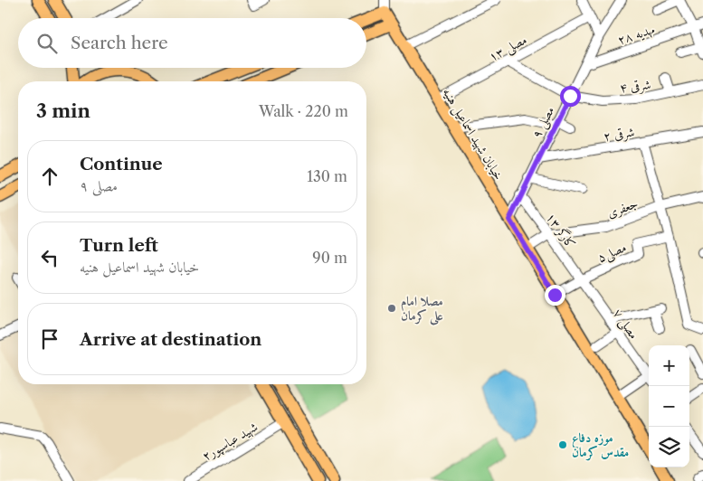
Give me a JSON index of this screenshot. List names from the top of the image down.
{
  "streets": {
    "main road": ["خیابان شهید اسماعیل هنیه"],
    "street": [
      "مهدیه ۲۸",
      "مصلی ۱۳",
      "۴ شرقی",
      "مصلی ۹",
      "۲ شرقی",
      "جعفری",
      "کارگر ۱۳",
      "مصلی۵",
      "مصلی ۷",
      "شهید عباسپور۲"
    ]
  },
  "crossings": [
    ["مهدیه ۲۸", "مصلی ۹"],
    ["مصلی ۱۳", "۴ شرقی"],
    ["مصلی ۱۳", "خیابان شهید اسماعیل هنیه"],
    ["۴ شرقی", "مصلی ۹"],
    ["مصلی ۹", "خیابان شهید اسماعیل هنیه"],
    ["مصلی ۹", "۲ شرقی"],
    ["مصلی ۹", "کارگر ۱۳"],
    ["جعفری", "کارگر ۱۳"],
    ["کارگر ۱۳", "مصلی۵"],
    ["کارگر ۱۳", "مصلی ۷"],
    ["مصلی۵", "مصلی ۷"]
  ],
  "places": ["مصلا امام علی کرمان", "موزه دفاع مقدس کرمان"],
  "page": {
    "search": "Search here",
    "heading": ["3 min", "Walk · 220 m"],
    "list": [
      ["Continue", "مصلی ۹", "130 m"],
      ["Turn left", "خیابان شهید اسماعیل هنیه", "90 m"],
      "Arrive at destination"
    ],
    "map_buttons": ["+", "−"]
  }
}
